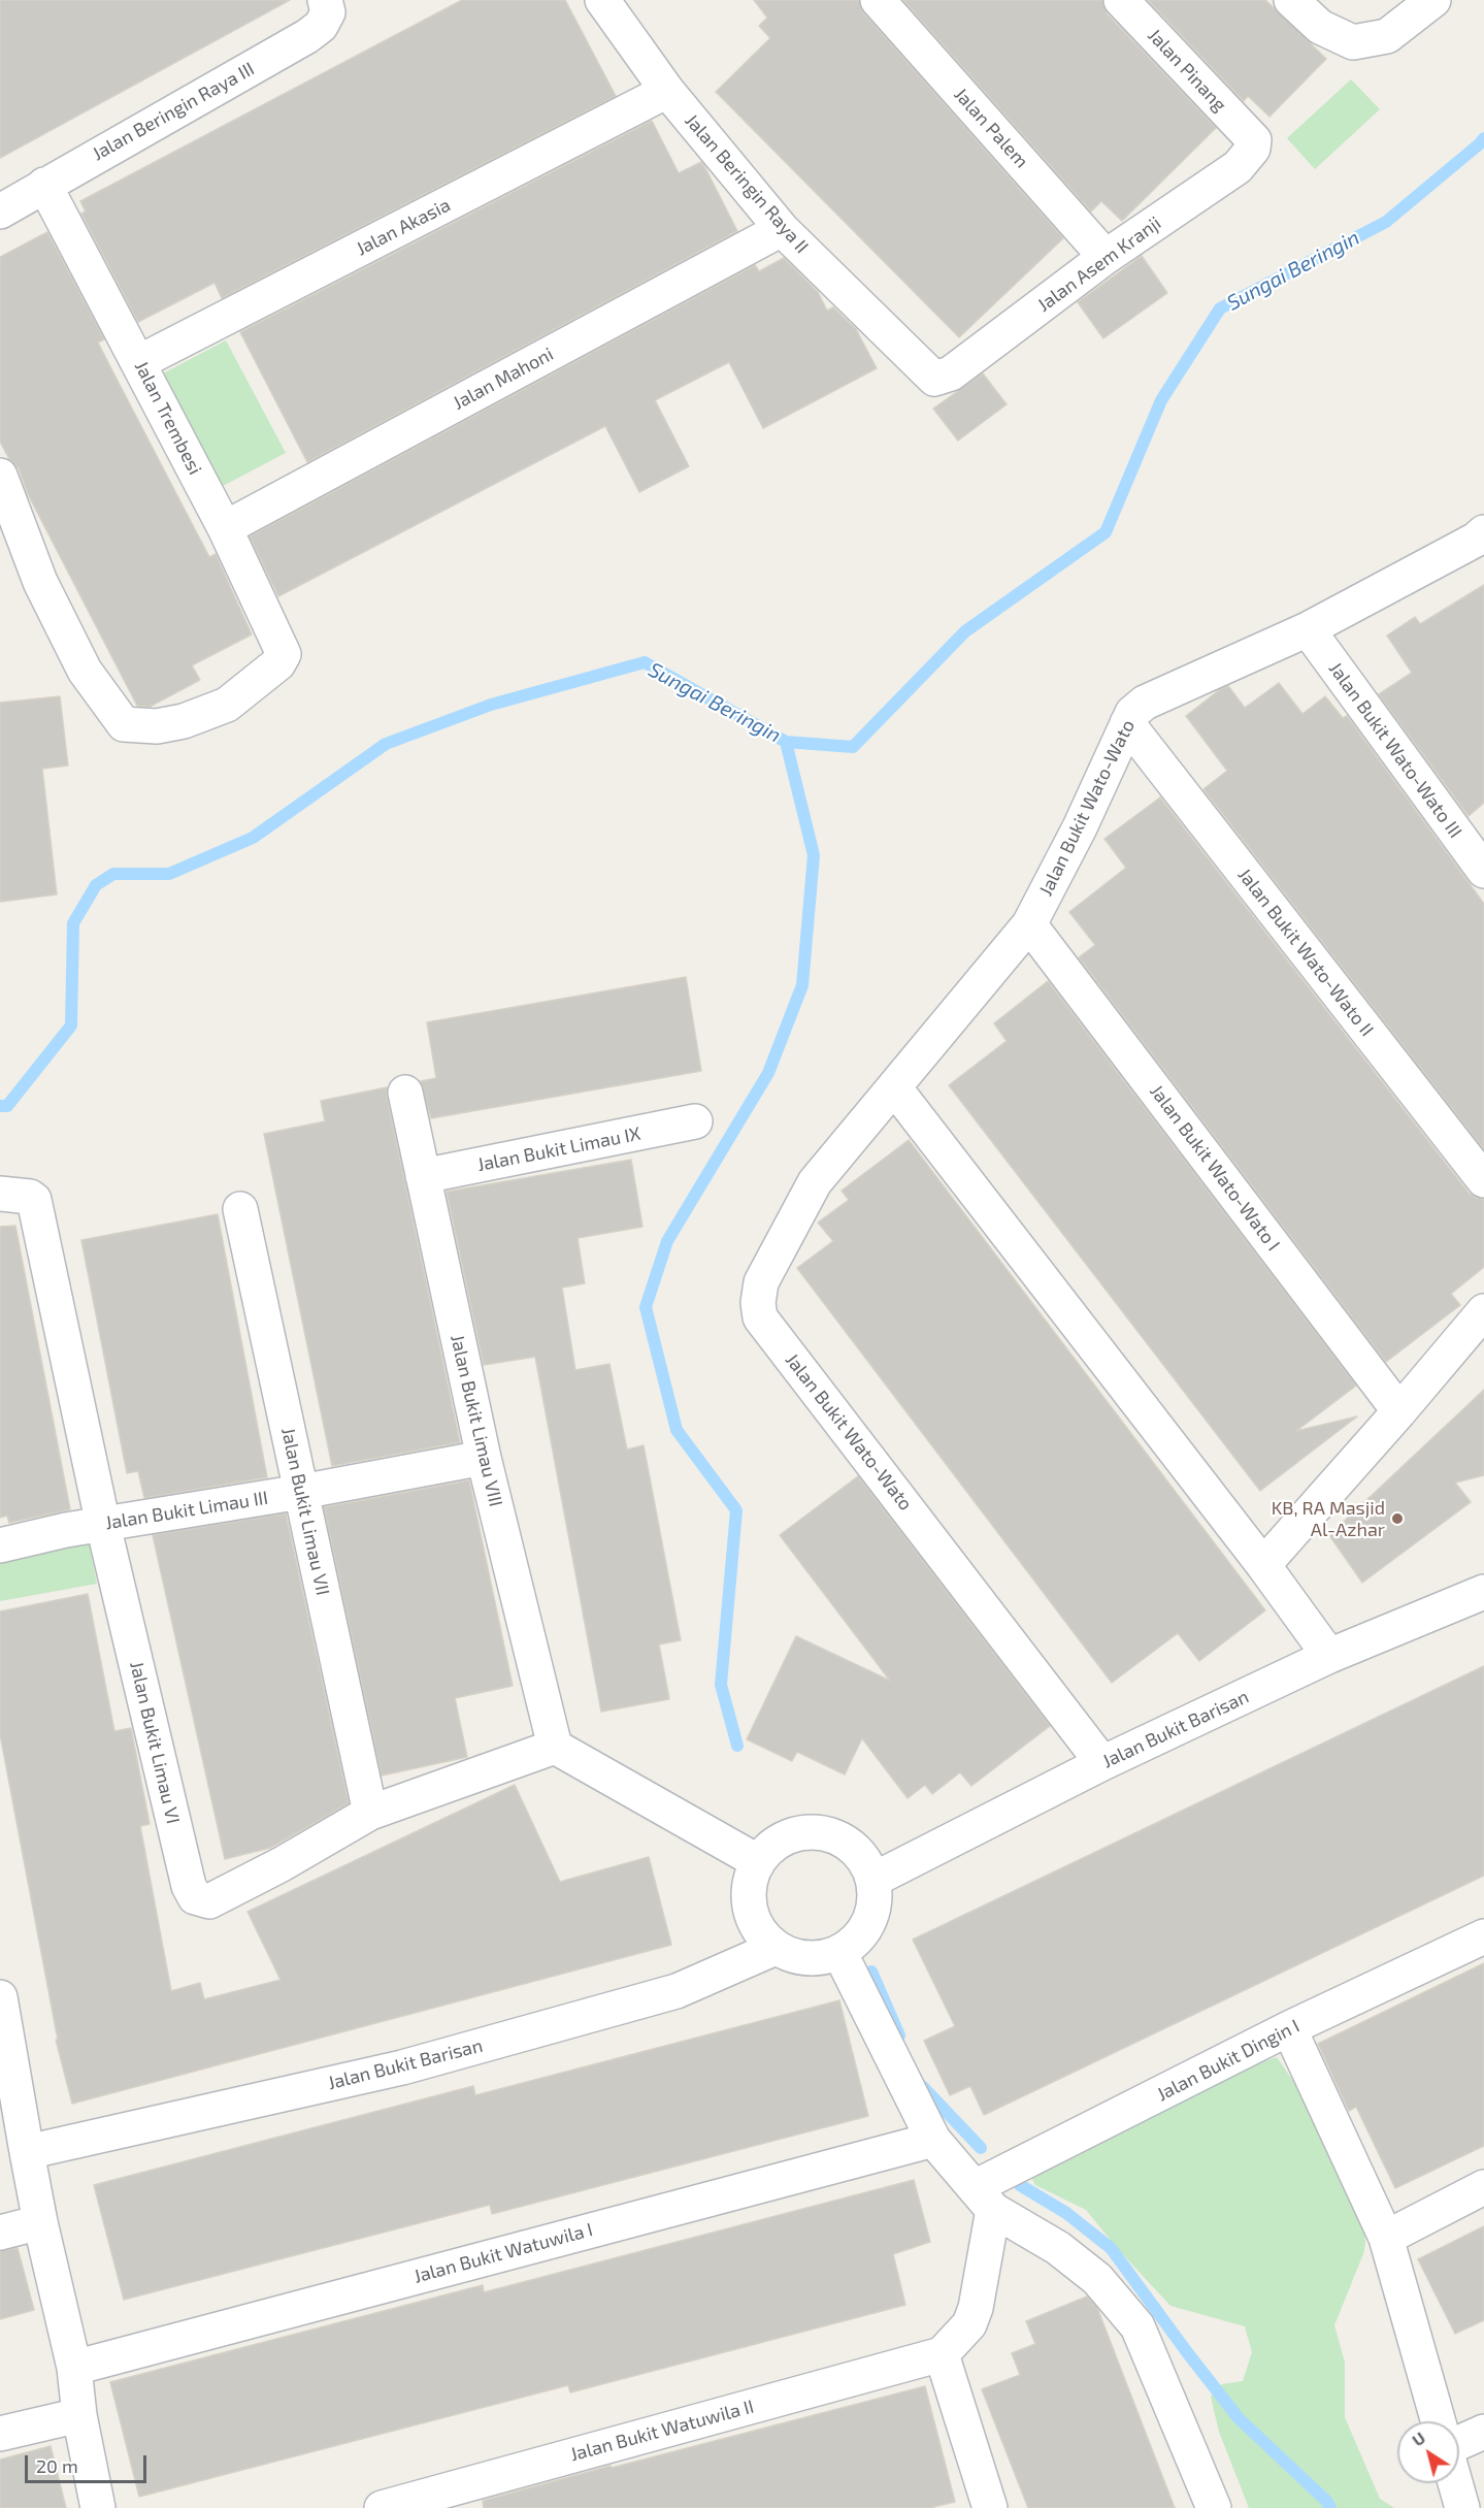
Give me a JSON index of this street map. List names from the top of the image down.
{
  "streets": {
    "street": [
      "Jalan Pinang",
      "Jalan Beringin Raya III",
      "Jalan Palem",
      "Jalan Beringin Raya II",
      "Jalan Akasia",
      "Jalan Asem Kranji",
      "Jalan Mahoni",
      "Jalan Trembesi",
      "Jalan Bukit Wato-Wato III",
      "Jalan Bukit Wato-Wato",
      "Jalan Bukit Wato-Wato II",
      "Jalan Bukit Limau IX",
      "Jalan Bukit Wato-Wato I",
      "Jalan Bukit Limau VIII",
      "Jalan Bukit Limau III",
      "Jalan Bukit Limau VII",
      "Jalan Bukit Barisan",
      "Jalan Bukit Limau VI",
      "Jalan Bukit Dingin I",
      "Jalan Bukit Watuwila I",
      "Jalan Bukit Watuwila II"
    ]
  },
  "crossings": [
    ["Jalan Pinang", "Jalan Asem Kranji"],
    ["Jalan Beringin Raya III", "Jalan Trembesi"],
    ["Jalan Palem", "Jalan Asem Kranji"],
    ["Jalan Beringin Raya II", "Jalan Akasia"],
    ["Jalan Beringin Raya II", "Jalan Asem Kranji"],
    ["Jalan Beringin Raya II", "Jalan Mahoni"],
    ["Jalan Akasia", "Jalan Trembesi"],
    ["Jalan Mahoni", "Jalan Trembesi"],
    ["Jalan Bukit Wato-Wato III", "Jalan Bukit Wato-Wato"],
    ["Jalan Bukit Wato-Wato", "Jalan Bukit Wato-Wato II"],
    ["Jalan Bukit Wato-Wato", "Jalan Bukit Wato-Wato I"],
    ["Jalan Bukit Wato-Wato", "Jalan Bukit Barisan"],
    ["Jalan Bukit Limau IX", "Jalan Bukit Limau VIII"],
    ["Jalan Bukit Limau VIII", "Jalan Bukit Limau III"],
    ["Jalan Bukit Limau VIII", "Jalan Bukit Limau VI"],
    ["Jalan Bukit Limau III", "Jalan Bukit Limau VII"],
    ["Jalan Bukit Limau III", "Jalan Bukit Limau VI"],
    ["Jalan Bukit Limau VII", "Jalan Bukit Limau VI"]
  ],
  "water": ["Sungai Beringin"],
  "places": ["KB, RA Masjid Al-Azhar"],
  "scale_bar": "20 m",
  "north": "top left"
}
